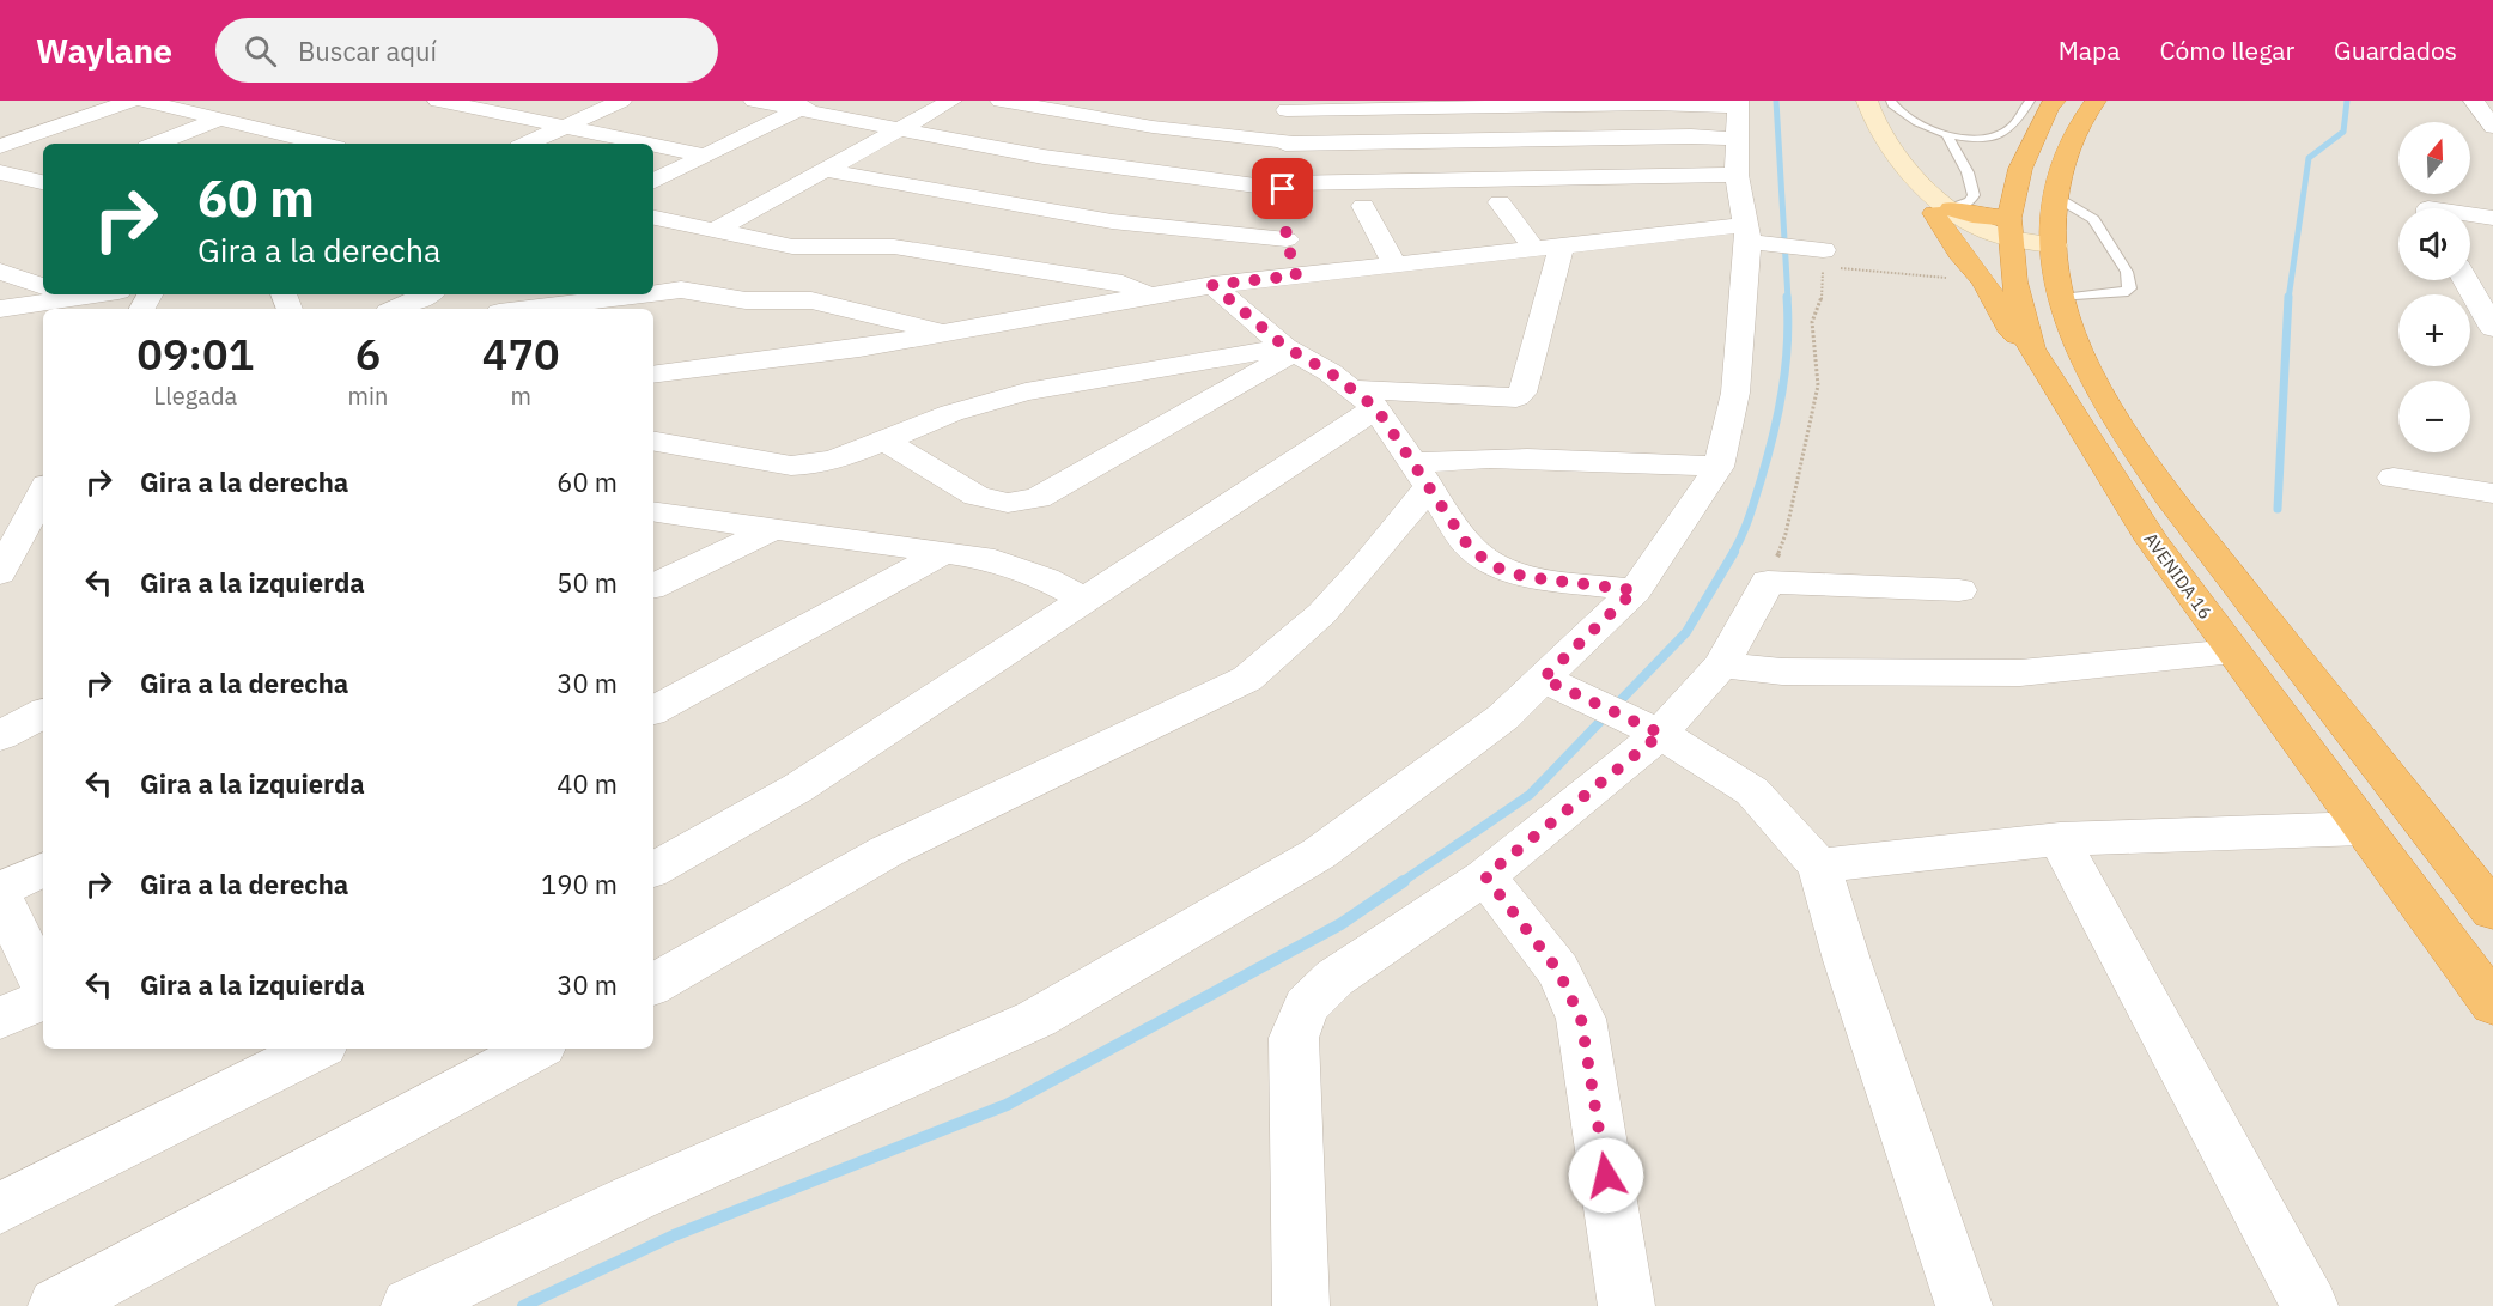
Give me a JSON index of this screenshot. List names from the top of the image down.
{
  "streets": {
    "highway": ["AVENIDA 16"]
  },
  "north": "top",
  "page": {
    "header": "Waylane",
    "search": "Buscar aquí",
    "nav": ["Mapa", "Cómo llegar", "Guardados"],
    "map_buttons": ["+", "−"],
    "turn": ["60 m", "Gira a la derecha"],
    "eta": [
      "09:01",
      "Llegada",
      "6",
      "min",
      "470",
      "m"
    ],
    "list": [
      {
        "name": "Gira a la derecha",
        "value": "60 m"
      },
      {
        "name": "Gira a la izquierda",
        "value": "50 m"
      },
      {
        "name": "Gira a la derecha",
        "value": "30 m"
      },
      {
        "name": "Gira a la izquierda",
        "value": "40 m"
      },
      {
        "name": "Gira a la derecha",
        "value": "190 m"
      },
      {
        "name": "Gira a la izquierda",
        "value": "30 m"
      }
    ]
  }
}
